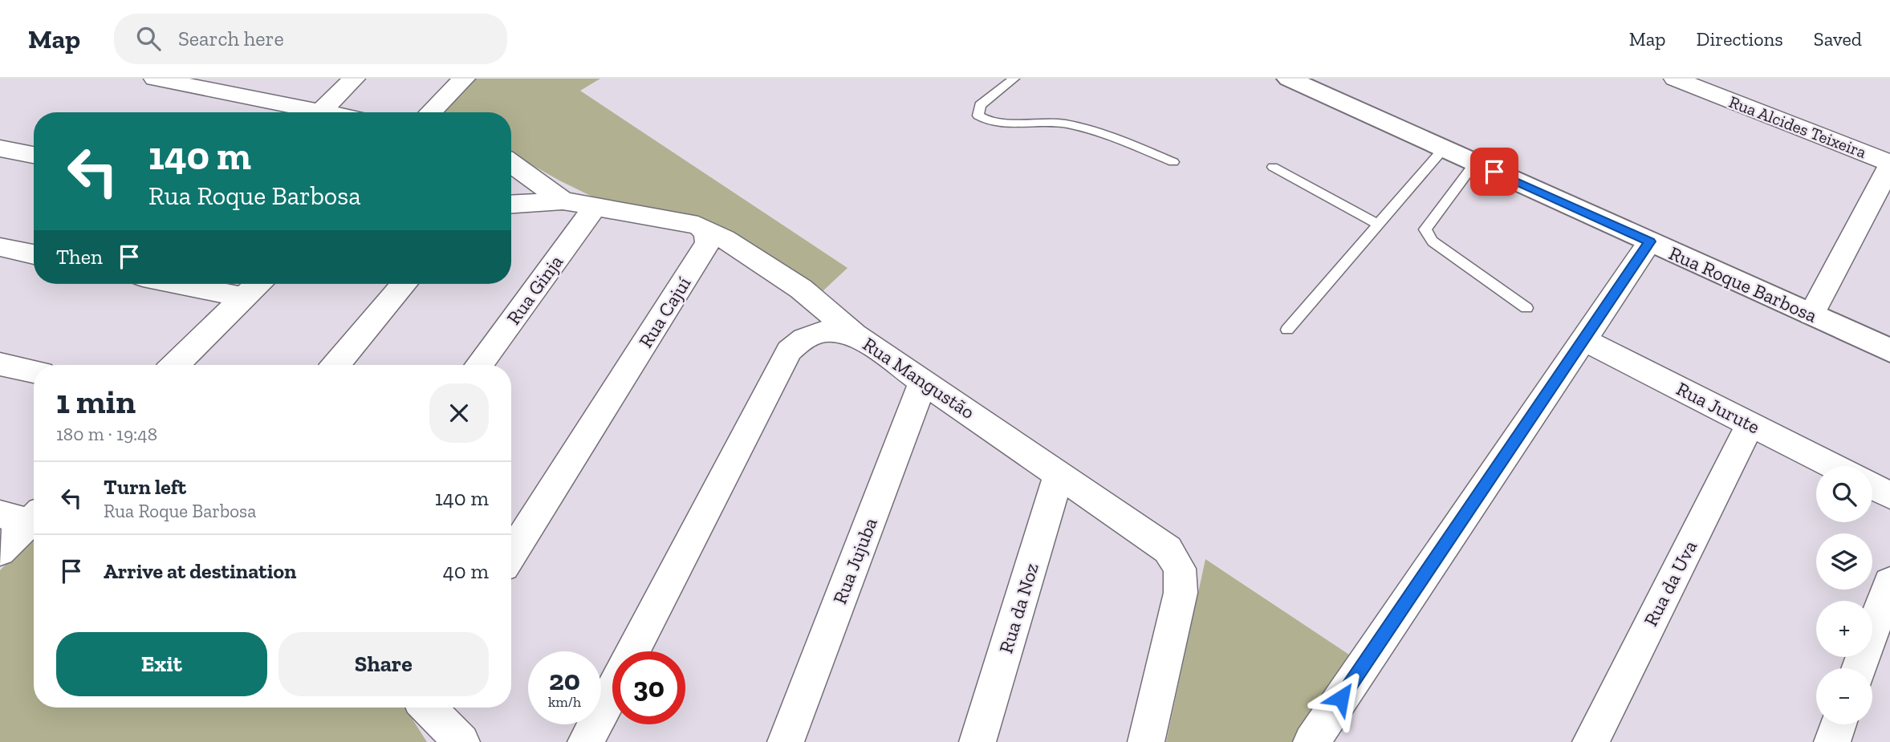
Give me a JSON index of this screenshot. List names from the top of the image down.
{
  "streets": {
    "street": [
      "Rua Alcides Teixeira",
      "Rua Roque Barbosa",
      "Rua Ginja",
      "Rua Cajuí",
      "Rua Mangustão",
      "Rua Jurute",
      "Rua Jujuba",
      "Rua da Uva",
      "Rua da Noz"
    ]
  },
  "crossings": [
    ["Rua Mangustão", "Rua Jujuba"],
    ["Rua Mangustão", "Rua da Noz"],
    ["Rua Jurute", "Rua da Uva"]
  ],
  "page": {
    "header": "Map",
    "search": "Search here",
    "nav": ["Map", "Directions", "Saved"],
    "turn": ["140 m", "Rua Roque Barbosa"],
    "then": "Then",
    "heading": ["1 min", "180 m · 19:48"],
    "list": [
      {
        "name": "Turn left",
        "note": "Rua Roque Barbosa",
        "value": "140 m"
      },
      {
        "name": "Arrive at destination",
        "value": "40 m"
      }
    ],
    "map_buttons": ["+", "−"],
    "buttons": ["Exit", "Share"],
    "speed": "20 km/h",
    "limit": "30"
  }
}
